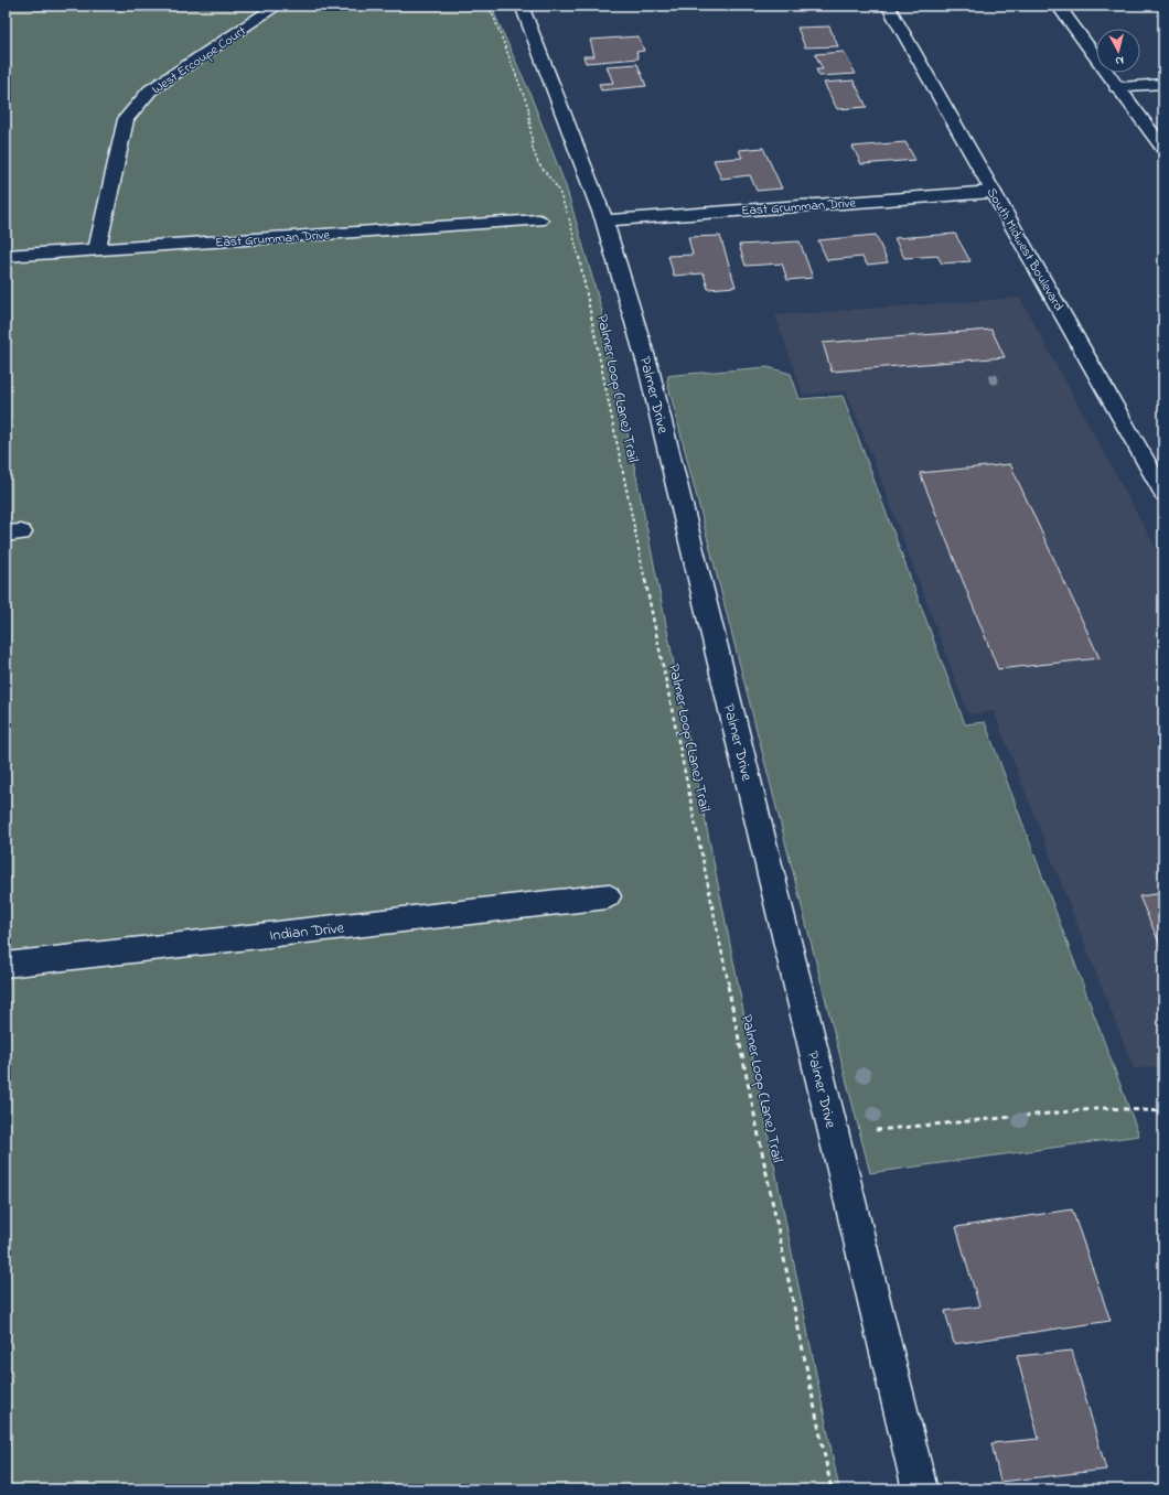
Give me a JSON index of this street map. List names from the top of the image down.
{
  "streets": {
    "street": [
      "West Ercoupe Court",
      "East Grumman Drive",
      "South Midwest Boulevard",
      "Palmer Drive",
      "Indian Drive"
    ],
    "path": ["Palmer Loop (Lane) Trail"]
  },
  "crossings": [
    ["West Ercoupe Court", "East Grumman Drive"],
    ["East Grumman Drive", "South Midwest Boulevard"],
    ["East Grumman Drive", "Palmer Drive"]
  ],
  "north": "bottom"
}
